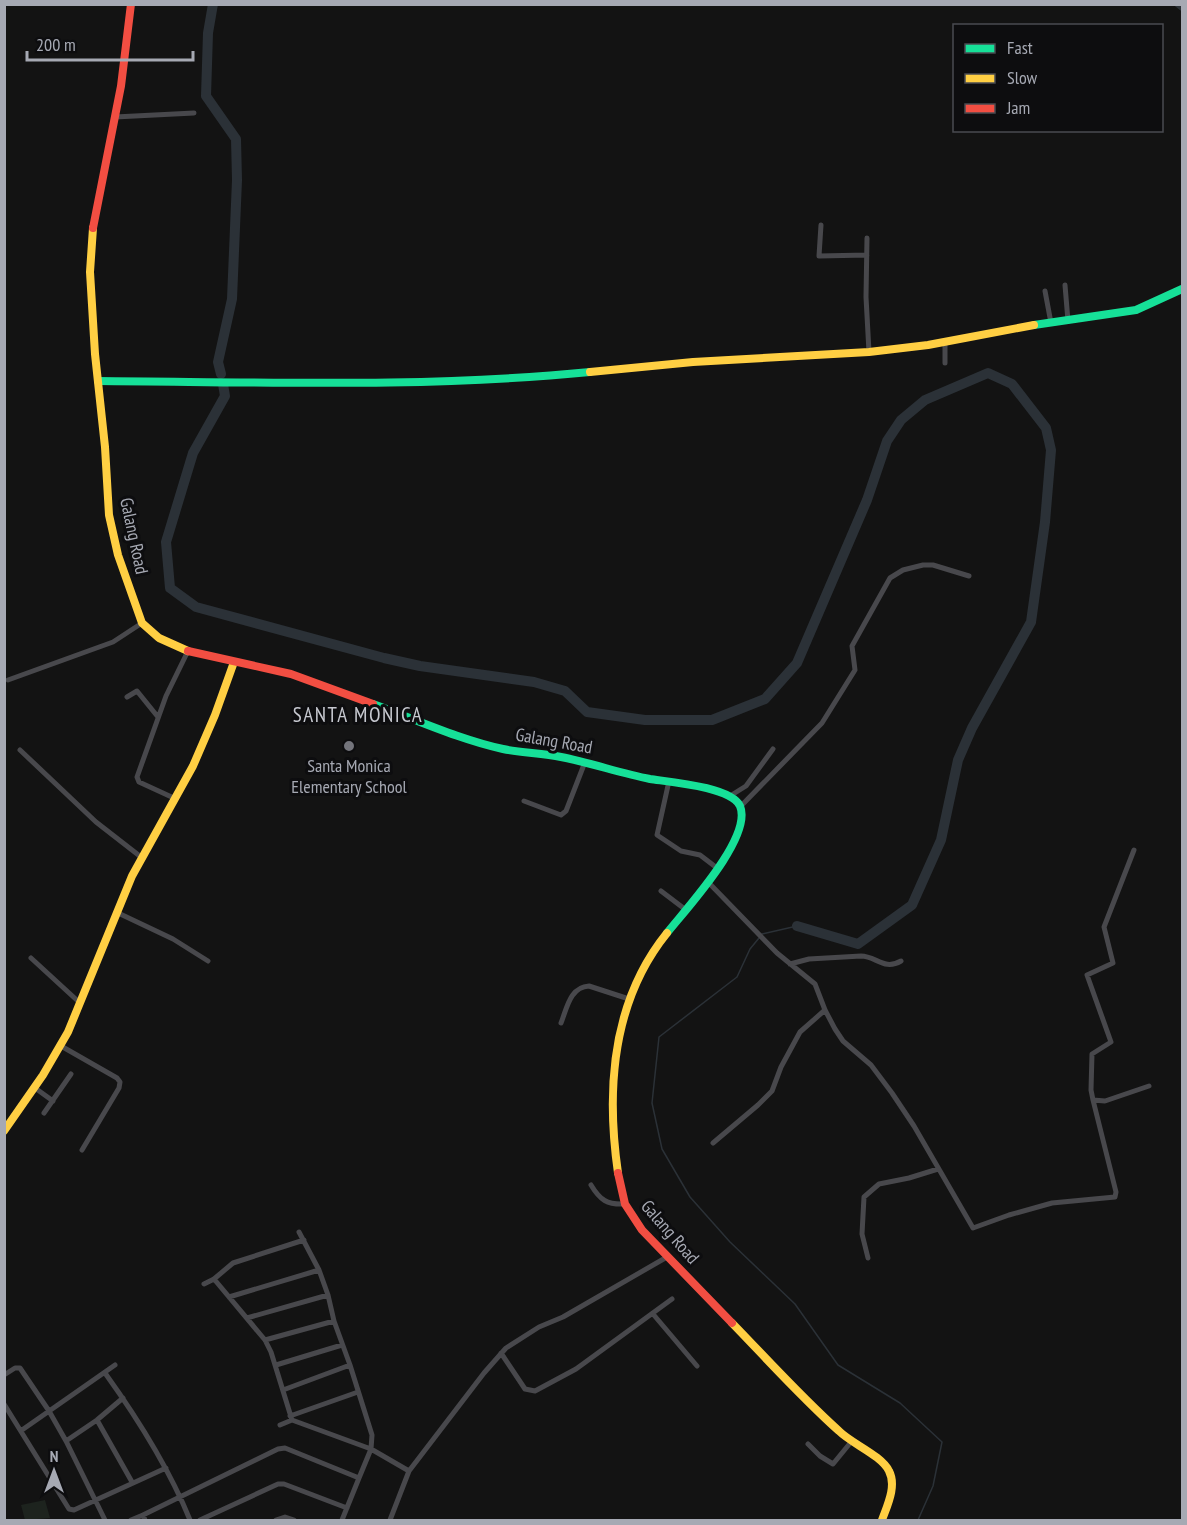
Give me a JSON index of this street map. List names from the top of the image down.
{
  "streets": {
    "street": ["Galang Road"]
  },
  "districts": ["SANTA MONICA"],
  "places": ["Santa Monica Elementary School"],
  "legend": ["Fast", "Slow", "Jam"],
  "scale_bar": "200 m",
  "north": "top"
}
